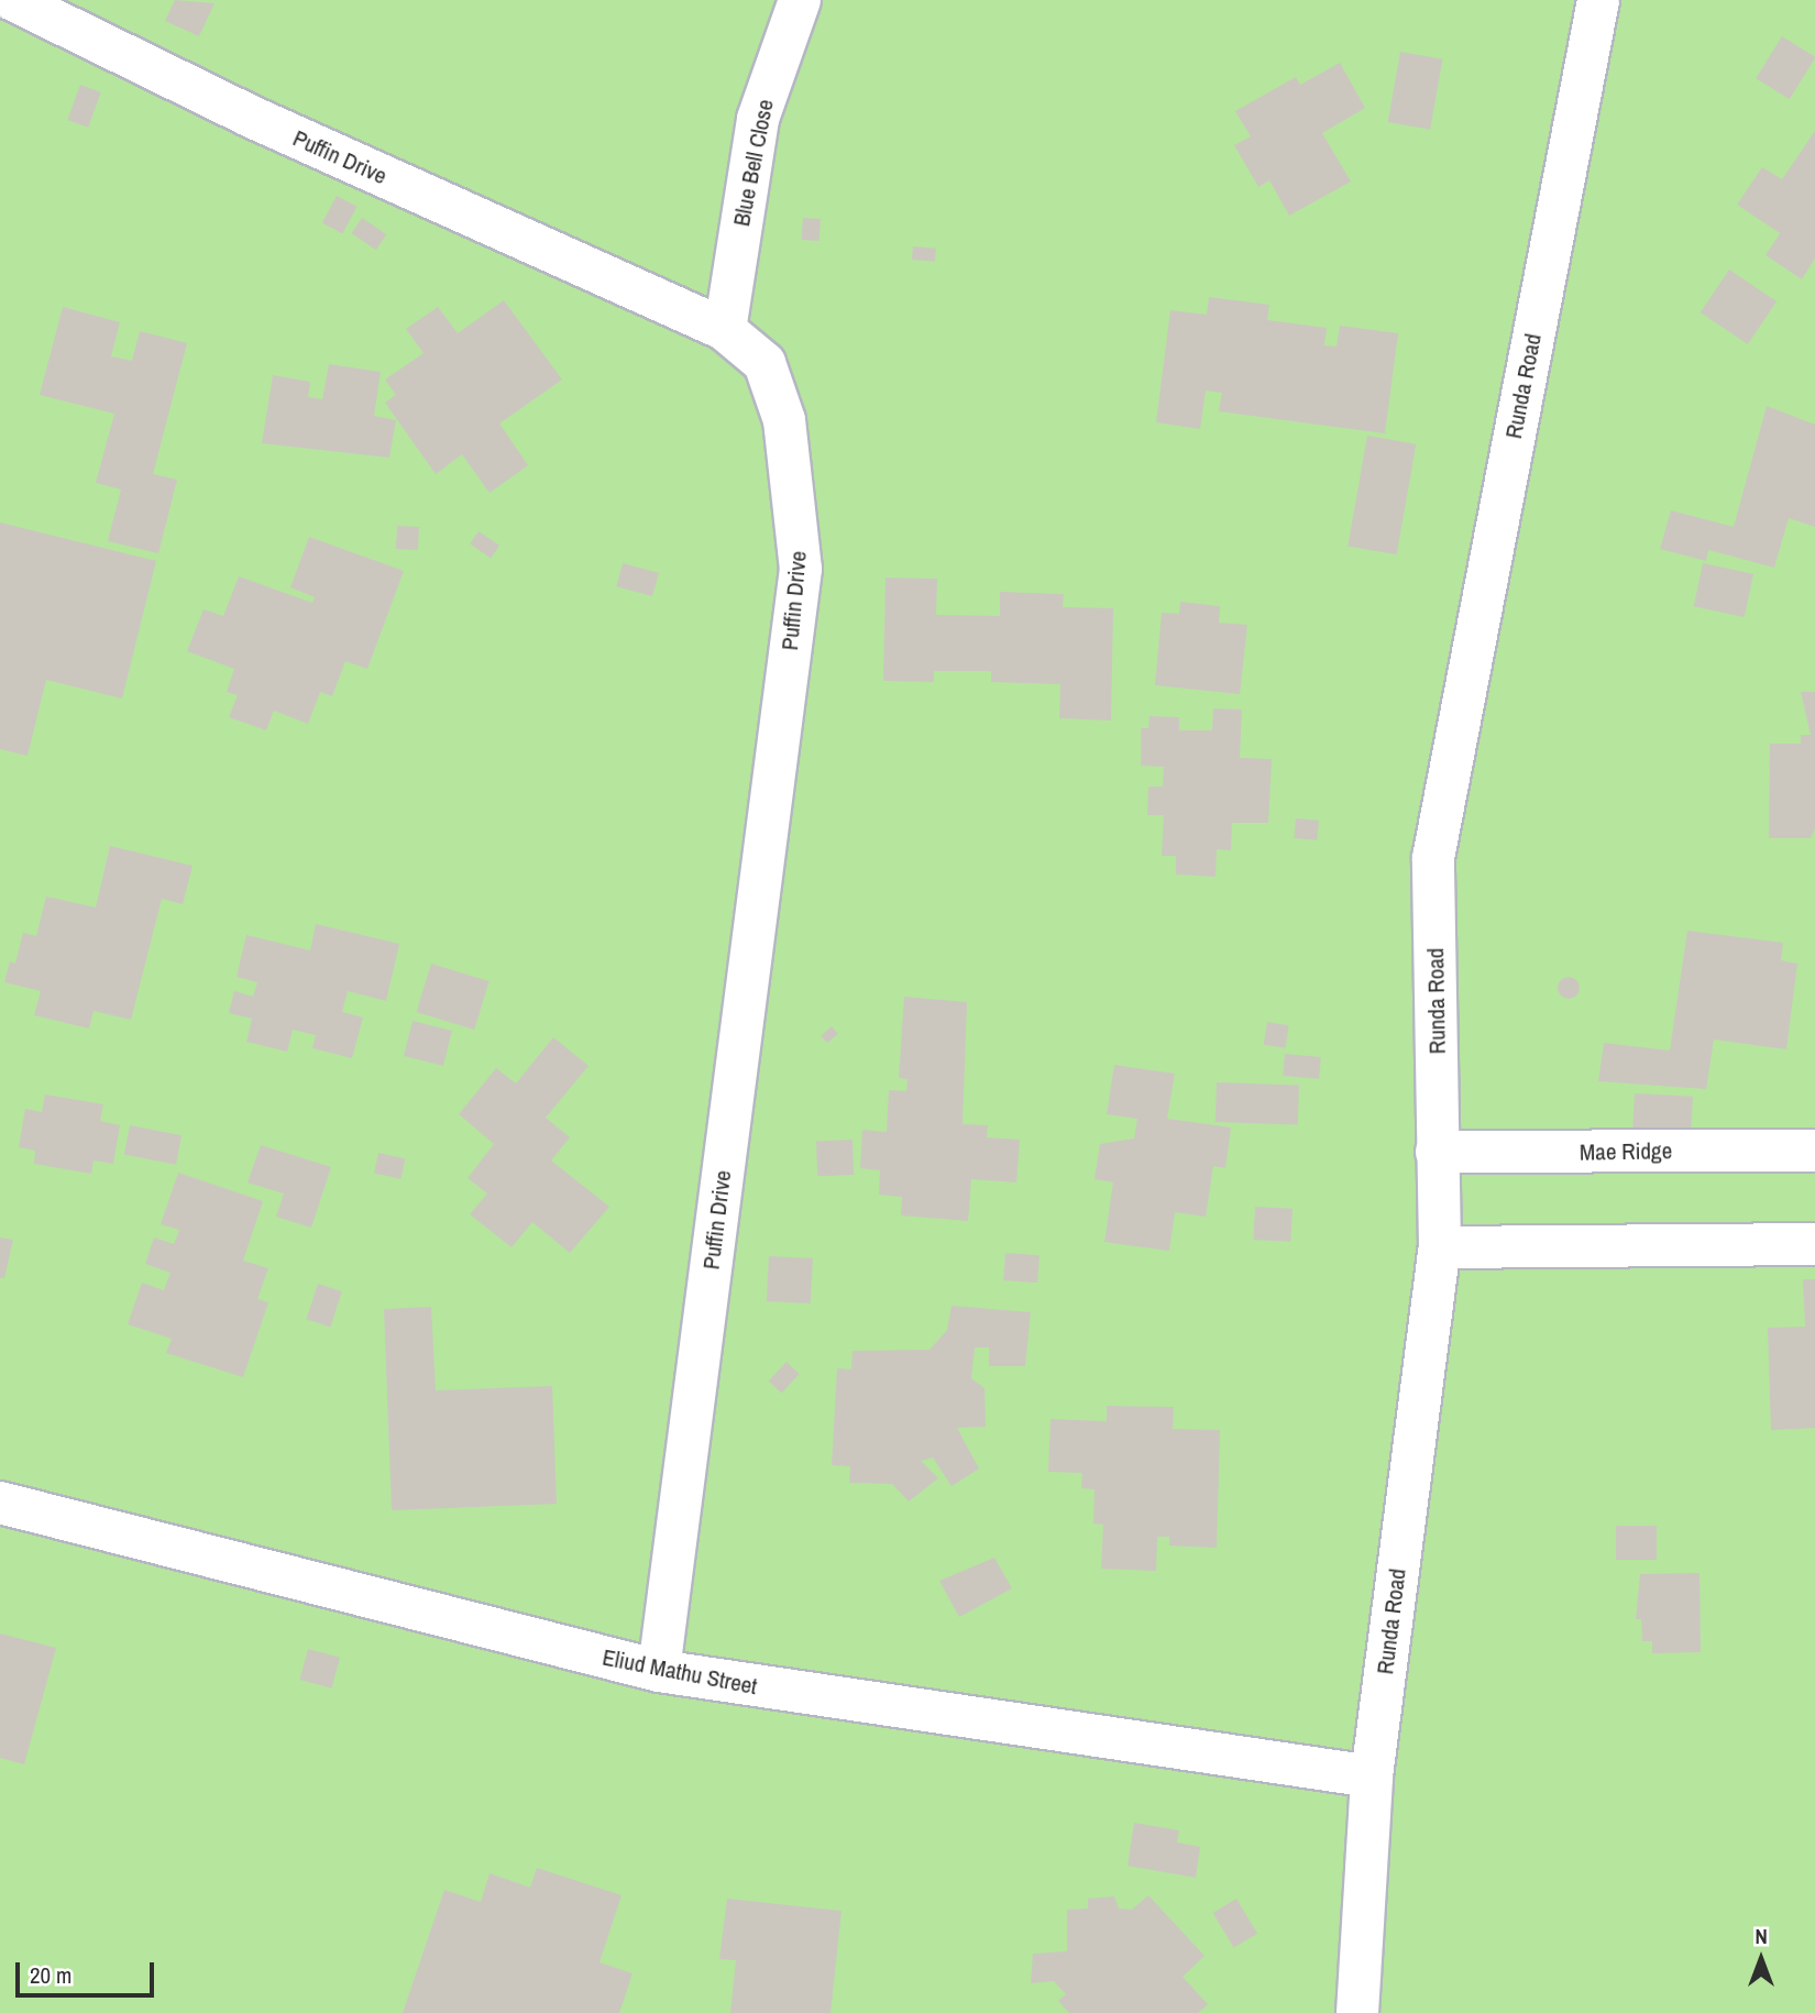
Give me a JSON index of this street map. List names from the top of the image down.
{
  "streets": {
    "street": [
      "Puffin Drive",
      "Blue Bell Close",
      "Runda Road",
      "Mae Ridge",
      "Eliud Mathu Street"
    ]
  },
  "crossings": [
    ["Puffin Drive", "Blue Bell Close"],
    ["Puffin Drive", "Eliud Mathu Street"],
    ["Runda Road", "Mae Ridge"],
    ["Runda Road", "Eliud Mathu Street"]
  ],
  "scale_bar": "20 m",
  "north": "top"
}
